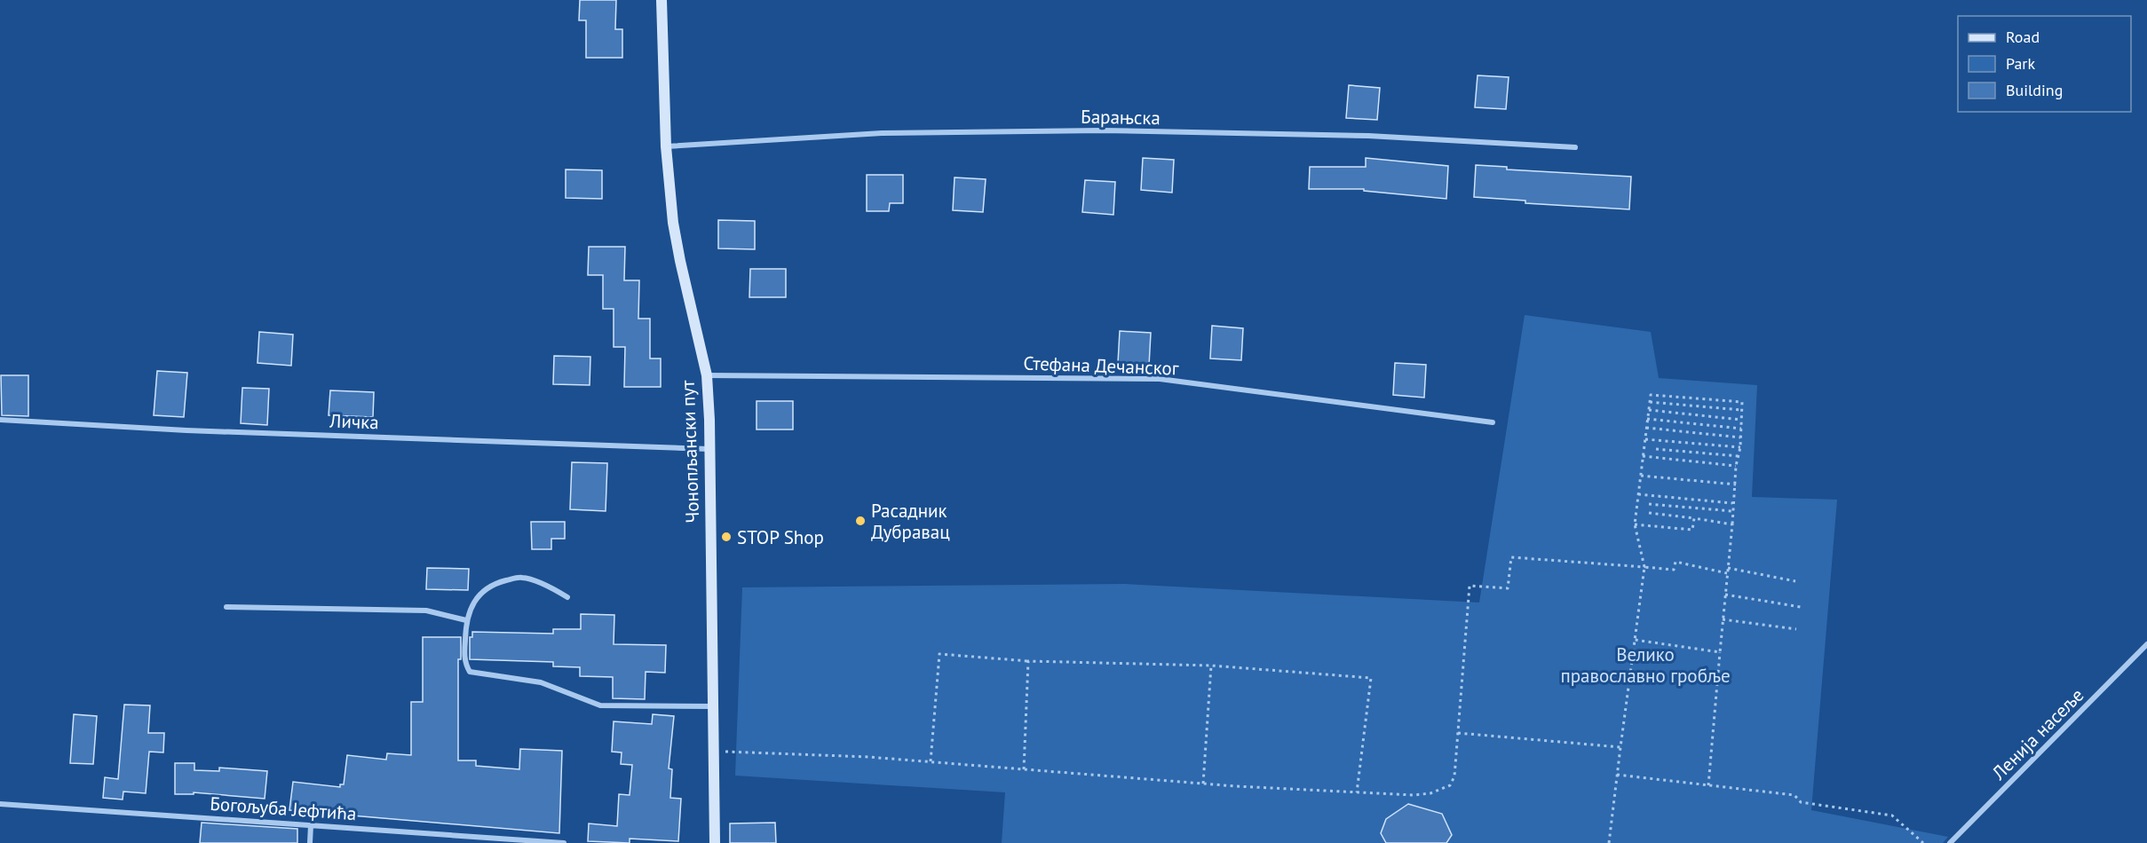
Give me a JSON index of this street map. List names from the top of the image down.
{
  "streets": {
    "street": [
      "Барањска",
      "Стефана Дечанског",
      "Личка",
      "Чонопљански пут",
      "Ленија насеље",
      "Богољуба Јефтића"
    ]
  },
  "crossings": [
    ["Барањска", "Чонопљански пут"],
    ["Стефана Дечанског", "Чонопљански пут"],
    ["Личка", "Чонопљански пут"]
  ],
  "parks": ["Велико православно гробље"],
  "places": ["Расадник Дубравац", "STOP Shop"],
  "legend": ["Road", "Park", "Building"]
}
